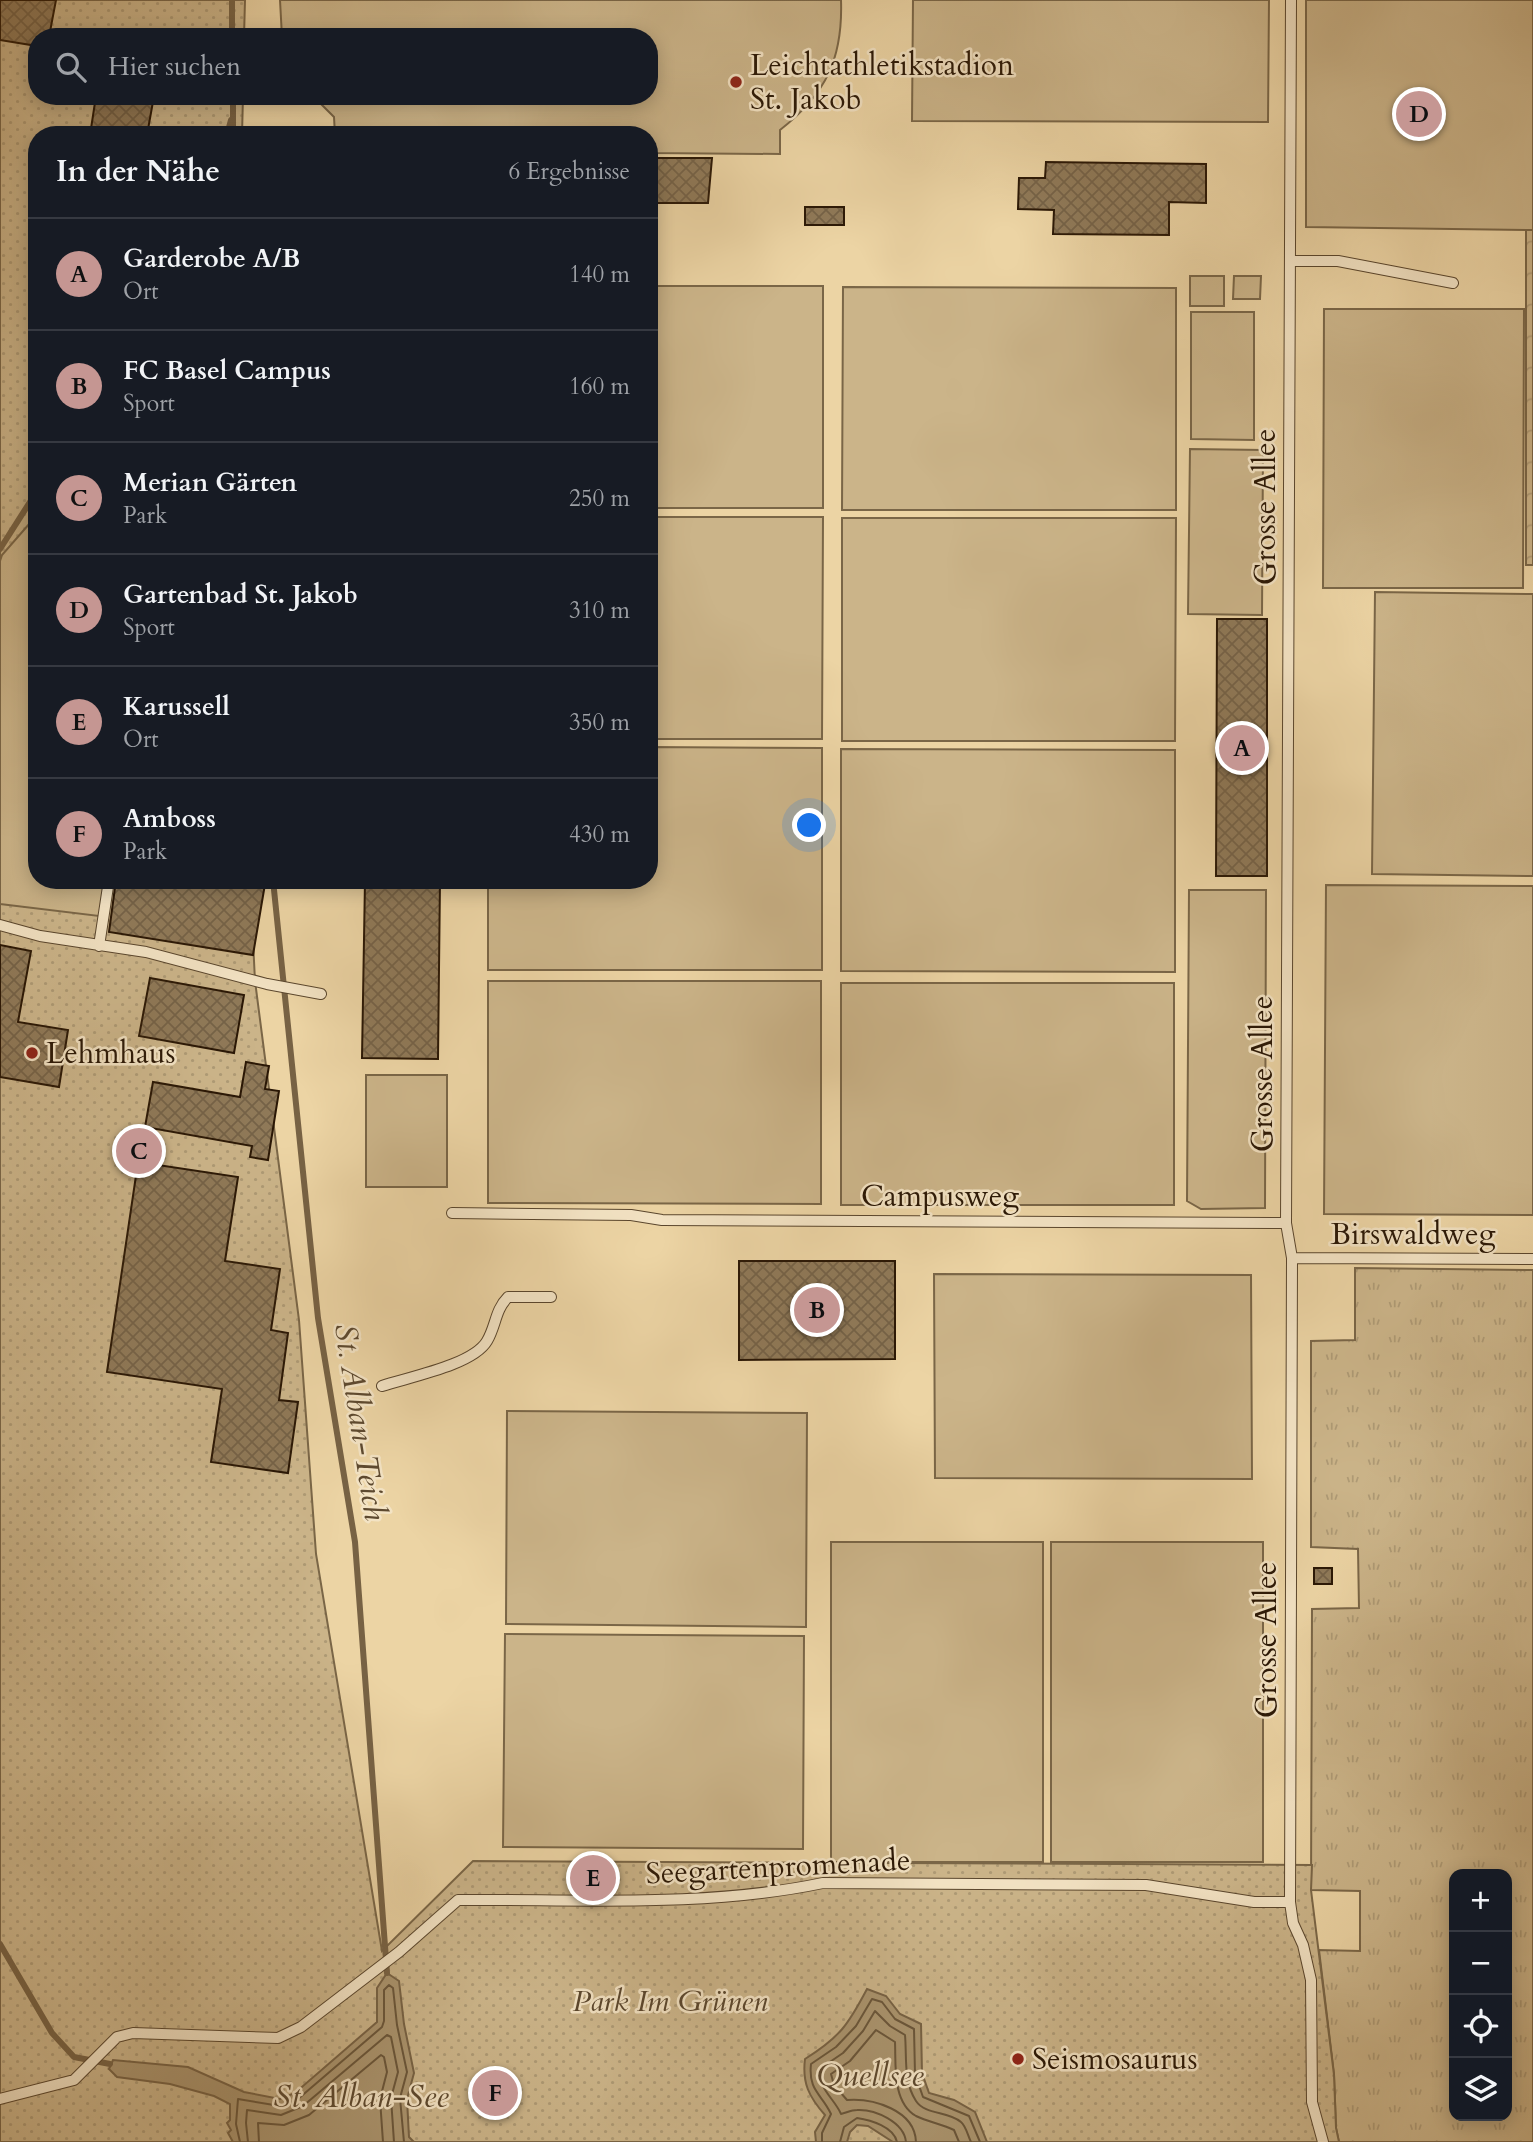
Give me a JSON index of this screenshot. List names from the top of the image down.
{
  "streets": {
    "lane": [
      "Grosse Allee",
      "Campusweg",
      "Birswaldweg",
      "Seegartenpromenade"
    ]
  },
  "crossings": [
    ["Grosse Allee", "Campusweg"],
    ["Grosse Allee", "Birswaldweg"],
    ["Grosse Allee", "Seegartenpromenade"]
  ],
  "water": ["St. Alban-Teich", "Quellsee", "St. Alban-See"],
  "parks": ["Park Im Grünen"],
  "places": ["Leichtathletikstadion St. Jakob", "Lehmhaus", "Seismosaurus"],
  "page": {
    "search": "Hier suchen",
    "pins": [
      "D",
      "A",
      "C",
      "B",
      "E",
      "F"
    ],
    "heading": ["In der Nähe", "6 Ergebnisse"],
    "list": [
      {
        "mark": "A",
        "name": "Garderobe A/B",
        "note": "Ort",
        "value": "140 m"
      },
      {
        "mark": "B",
        "name": "FC Basel Campus",
        "note": "Sport",
        "value": "160 m"
      },
      {
        "mark": "C",
        "name": "Merian Gärten",
        "note": "Park",
        "value": "250 m"
      },
      {
        "mark": "D",
        "name": "Gartenbad St. Jakob",
        "note": "Sport",
        "value": "310 m"
      },
      {
        "mark": "E",
        "name": "Karussell",
        "note": "Ort",
        "value": "350 m"
      },
      {
        "mark": "F",
        "name": "Amboss",
        "note": "Park",
        "value": "430 m"
      }
    ],
    "map_buttons": ["+", "−"]
  }
}
